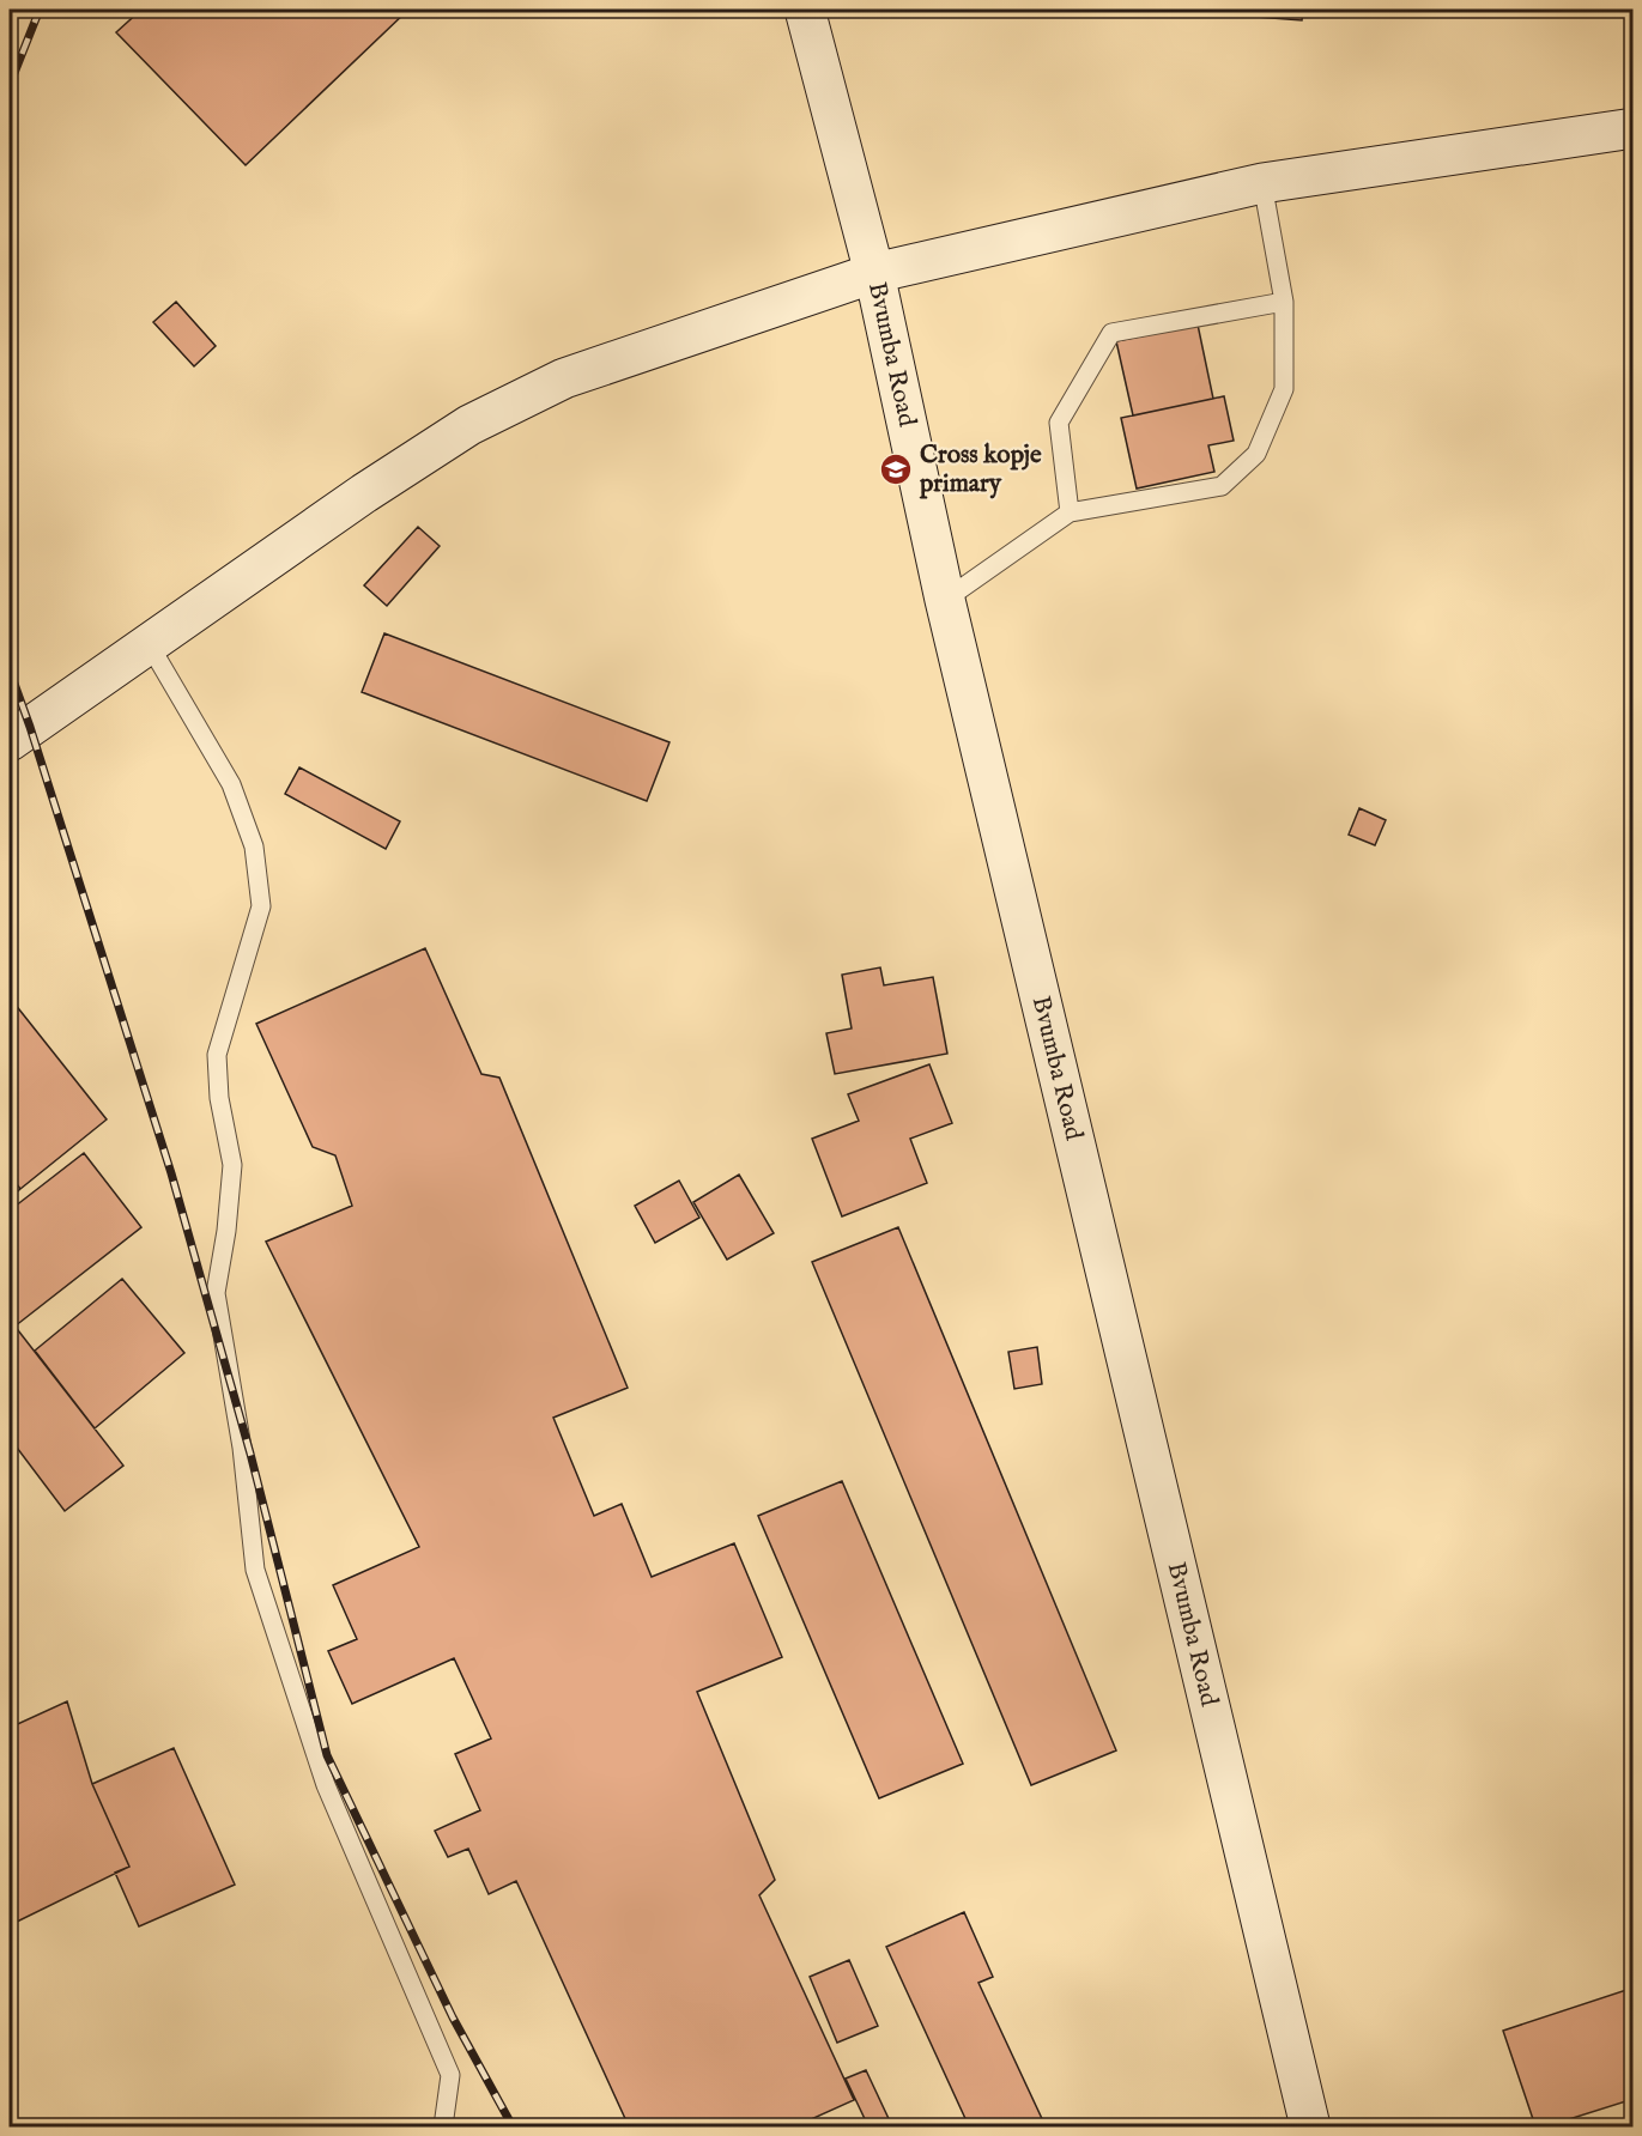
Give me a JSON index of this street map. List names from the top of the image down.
{
  "streets": {
    "street": ["Bvumba Road"]
  },
  "places": {
    "school or university": ["Cross kopje primary"]
  }
}
